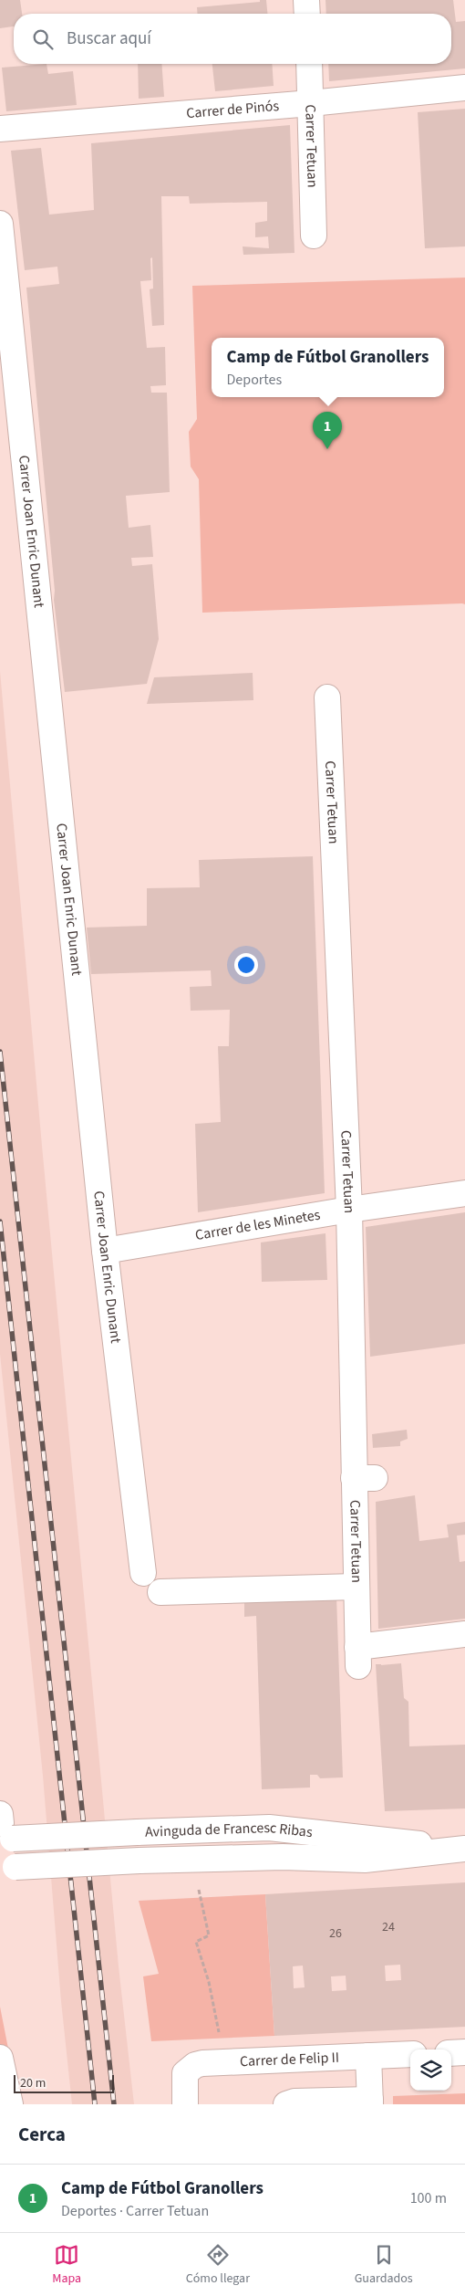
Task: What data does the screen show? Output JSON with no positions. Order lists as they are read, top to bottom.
{
  "streets": {
    "street": [
      "Carrer de Pinós",
      "Carrer Tetuan",
      "Carrer Joan Enric Dunant",
      "Carrer de les Minetes",
      "Avinguda de Francesc Ribas",
      "Carrer de Felip II"
    ]
  },
  "crossings": [
    ["Carrer de Pinós", "Carrer Tetuan"],
    ["Carrer Tetuan", "Carrer de les Minetes"],
    ["Carrer Joan Enric Dunant", "Carrer de les Minetes"]
  ],
  "house_numbers": ["24", "26"],
  "scale_bar": "20 m",
  "page": {
    "search": "Buscar aquí",
    "popup": ["Camp de Fútbol Granollers", "Deportes"],
    "pins": "1",
    "scale": "20 m",
    "heading": "Cerca",
    "list": [
      {
        "mark": "1",
        "name": "Camp de Fútbol Granollers",
        "note": "Deportes · Carrer Tetuan",
        "value": "100 m"
      }
    ],
    "nav": ["Mapa", "Cómo llegar", "Guardados"]
  }
}
